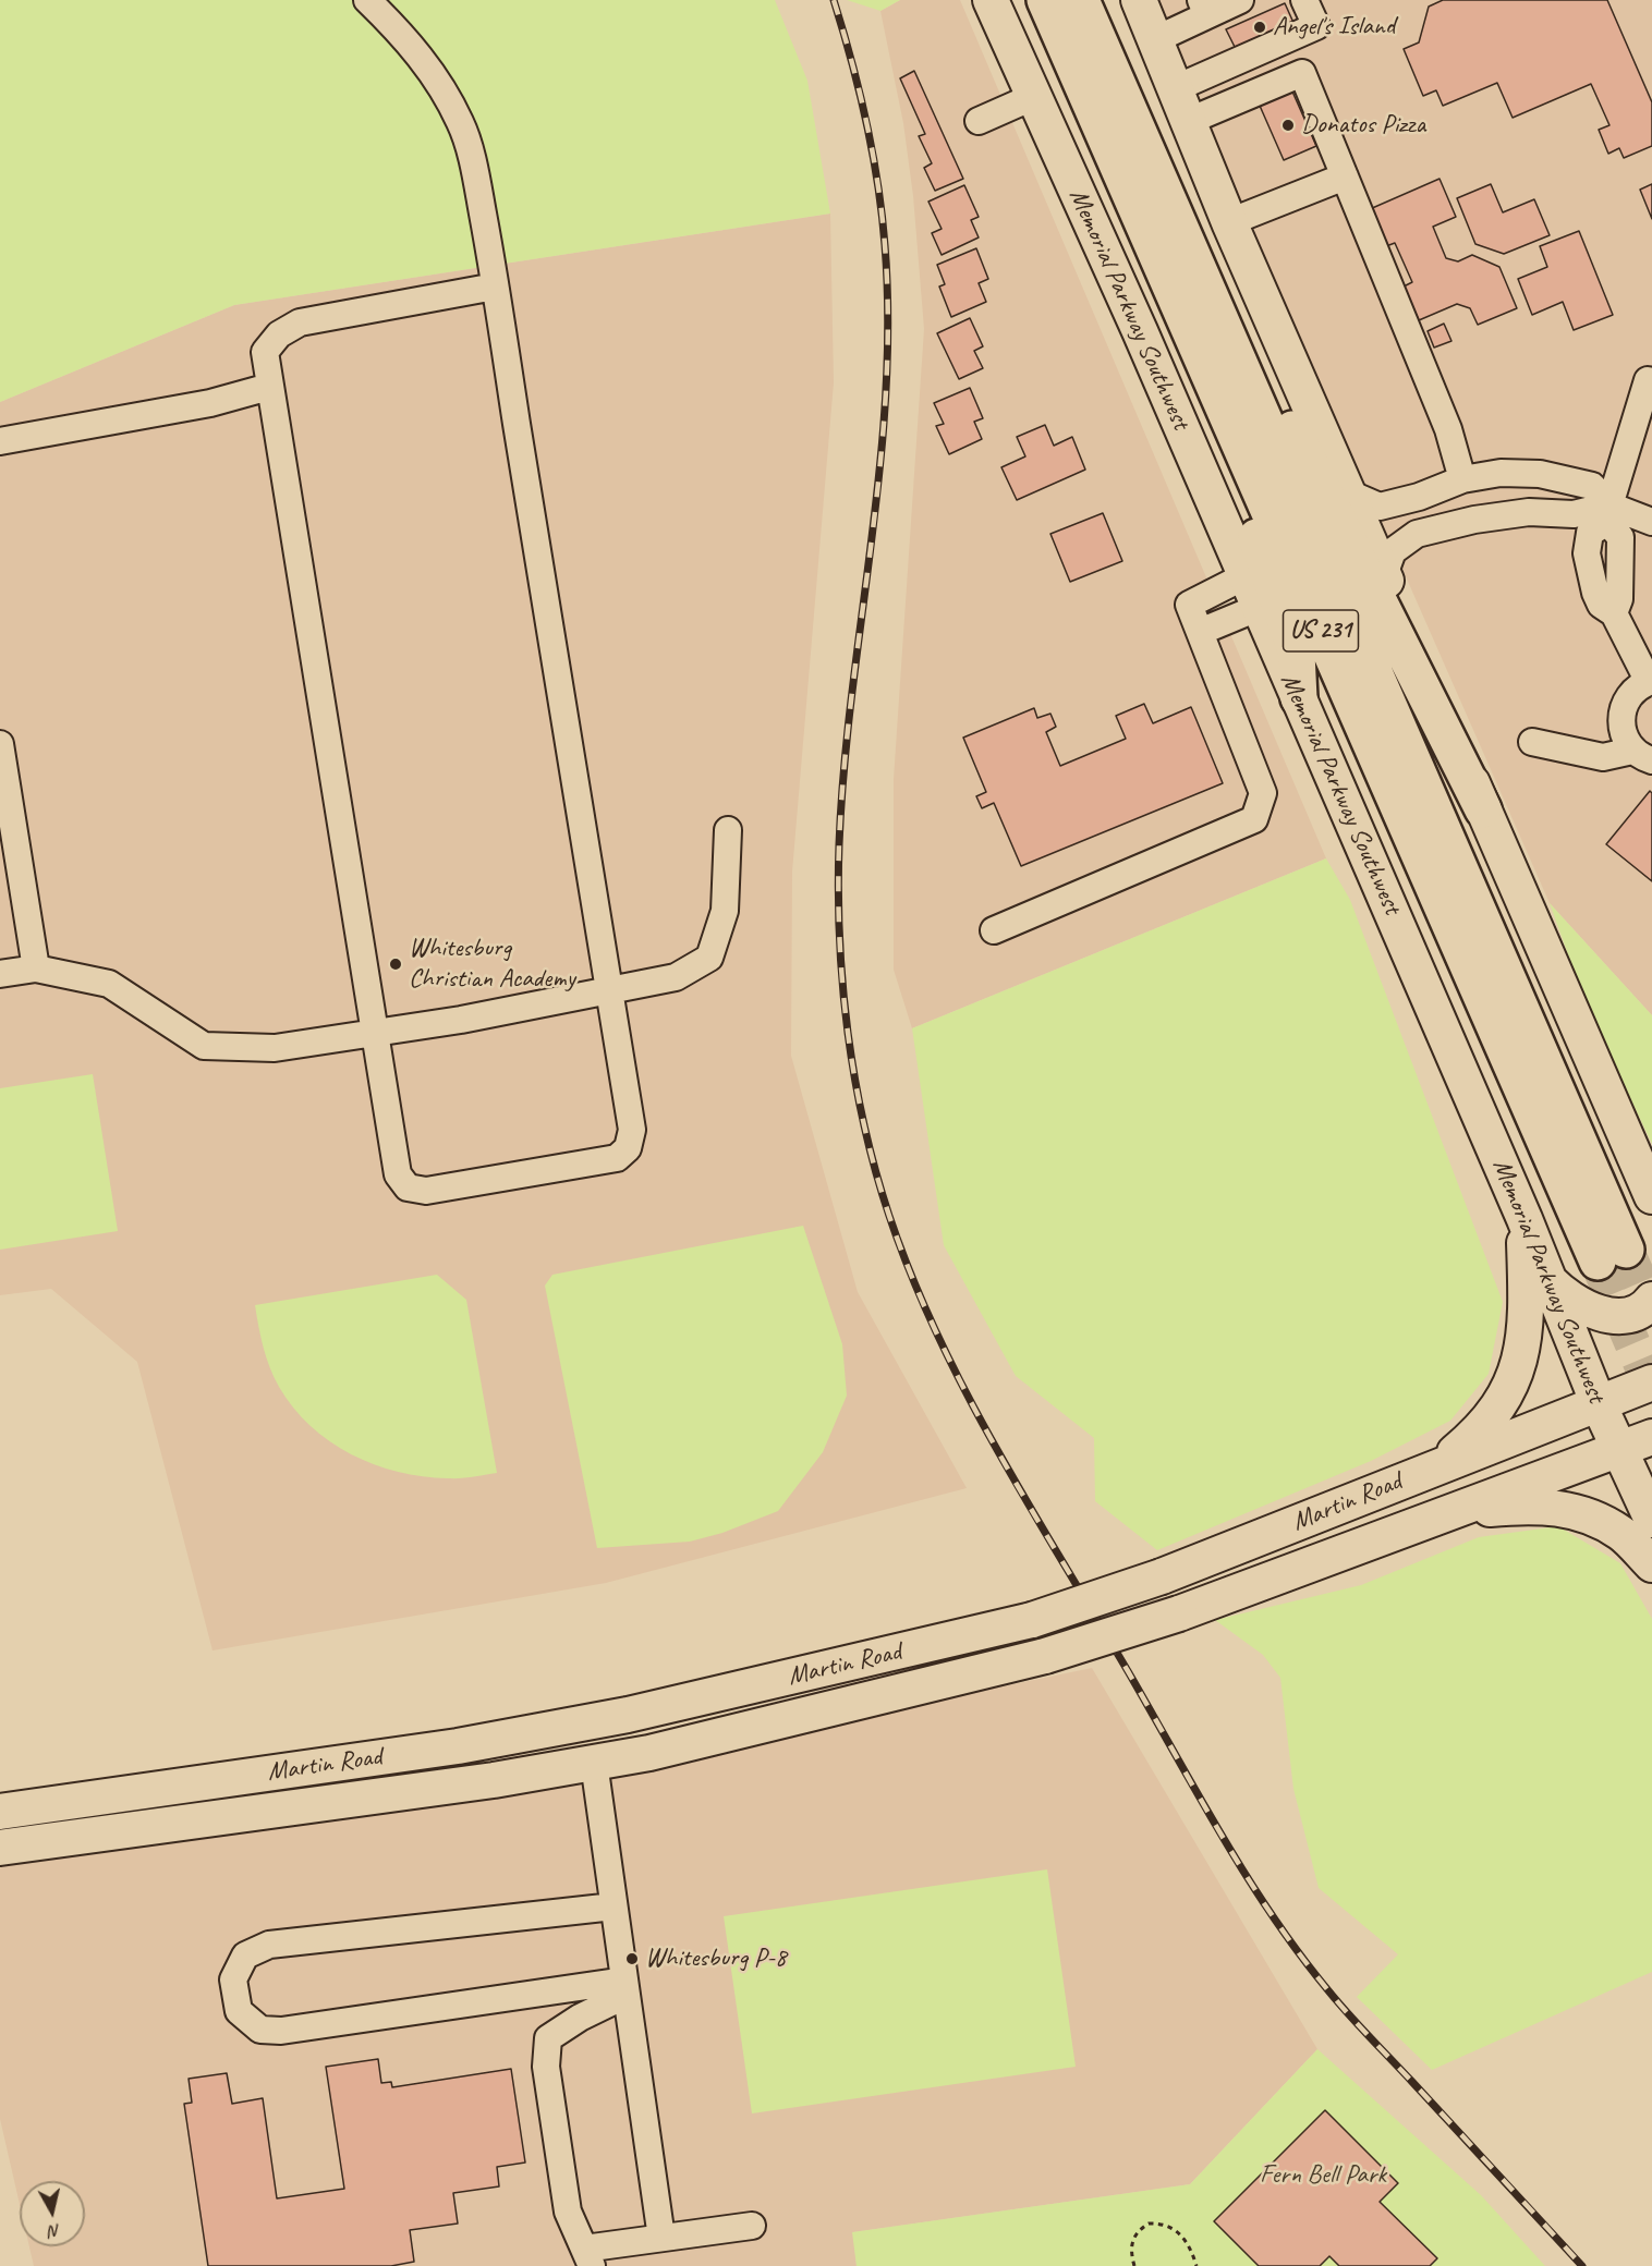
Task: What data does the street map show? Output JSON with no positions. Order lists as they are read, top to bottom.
{
  "streets": {
    "highway": ["Memorial Parkway Southwest", "US 231"],
    "main road": ["Martin Road"]
  },
  "crossings": [
    ["Memorial Parkway Southwest", "Martin Road"]
  ],
  "parks": ["Fern Bell Park"],
  "places": [
    "Angel's Island",
    "Donatos Pizza",
    "Whitesburg Christian Academy",
    "Whitesburg P-8"
  ],
  "north": "bottom"
}
